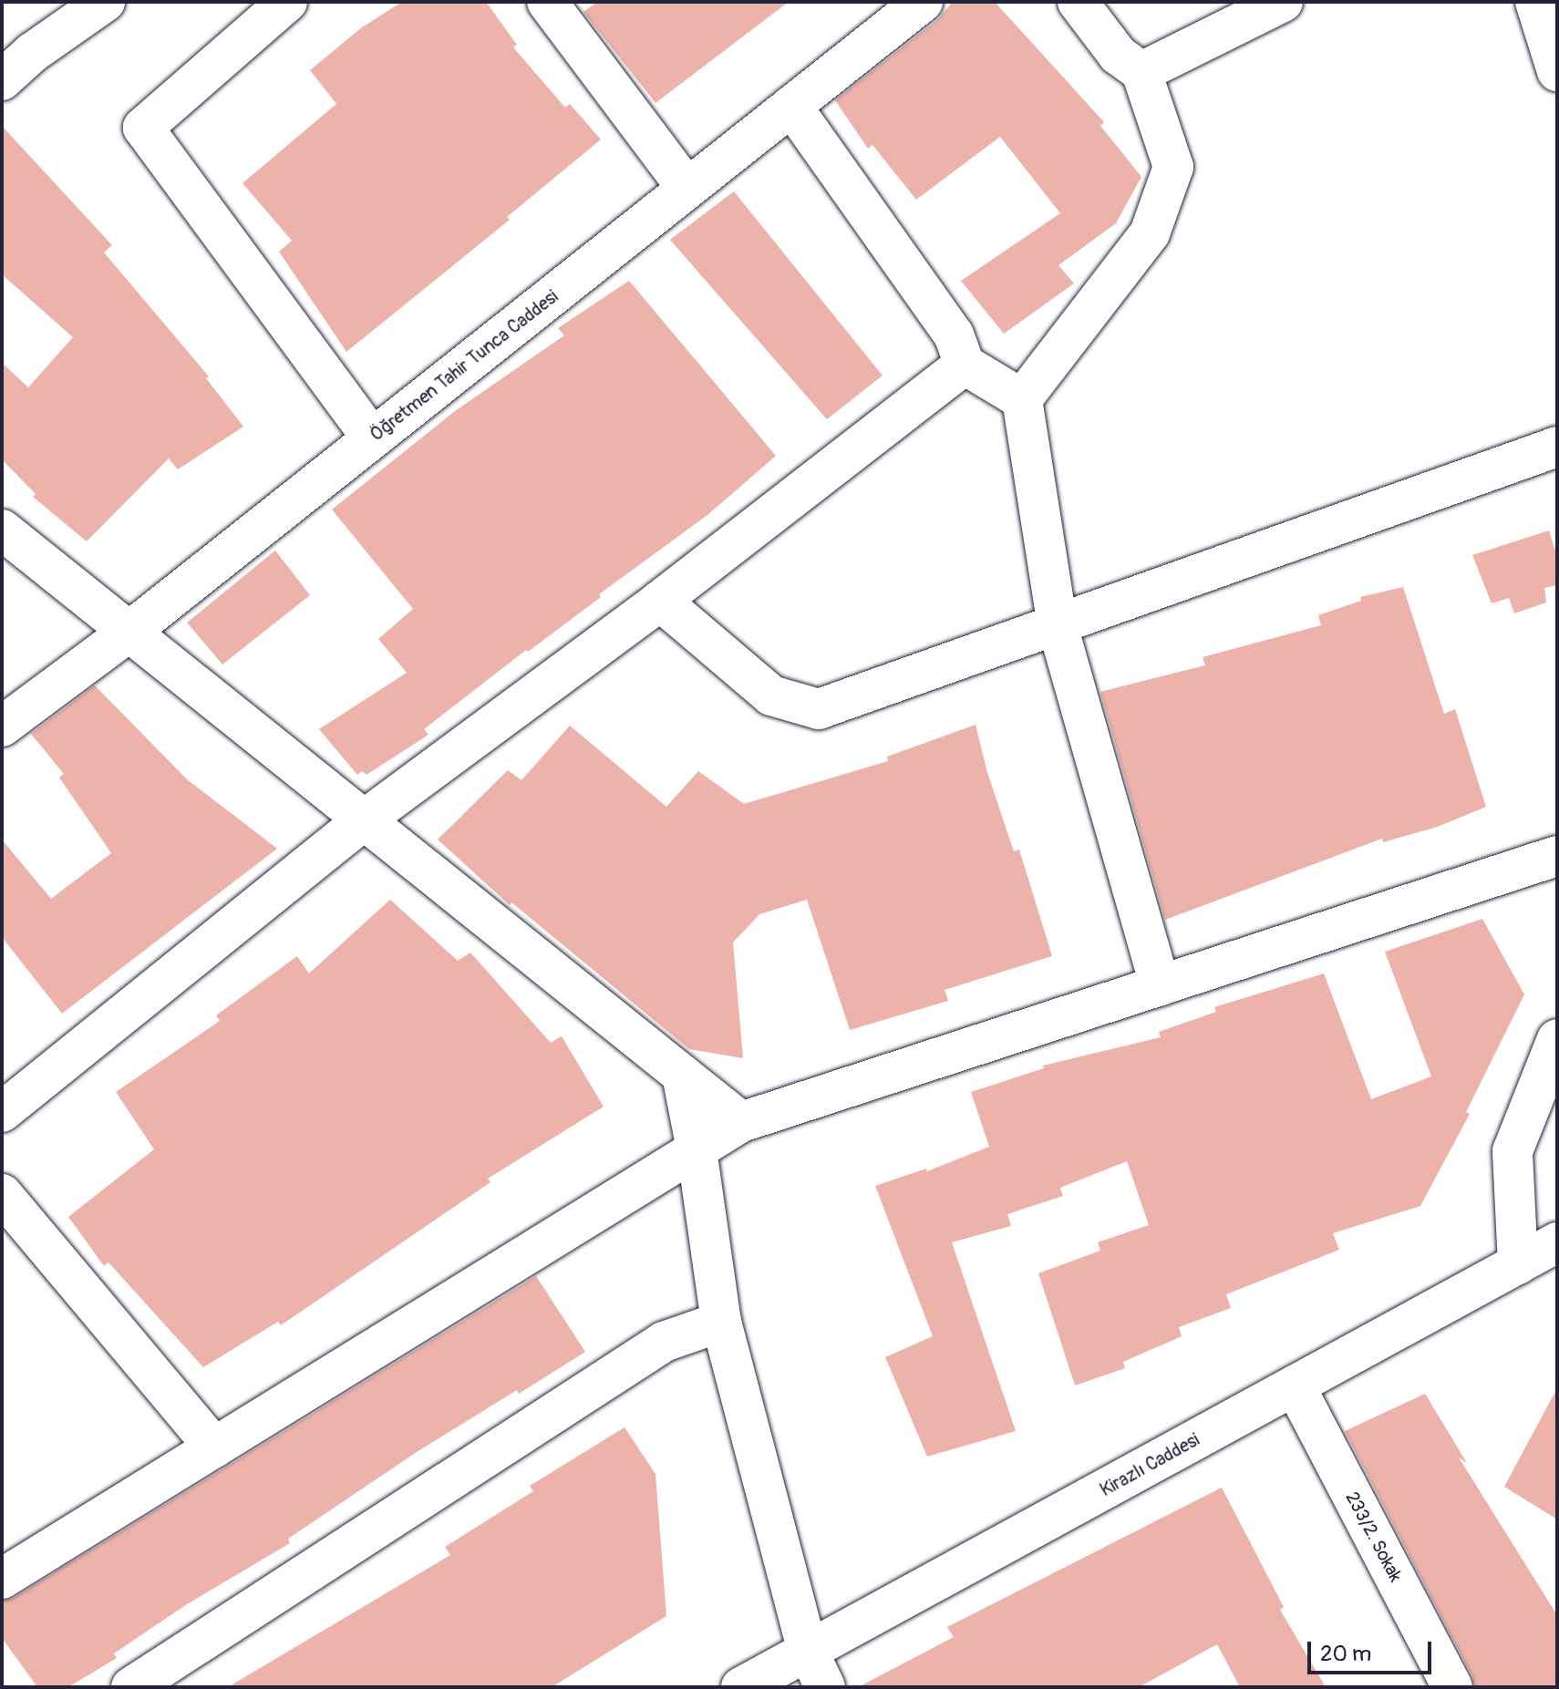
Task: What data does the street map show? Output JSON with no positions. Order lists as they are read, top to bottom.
{
  "streets": {
    "street": ["Öğretmen Tahir Tunca Caddesi", "Kirazlı Caddesi", "233/2. Sokak"]
  },
  "crossings": [
    ["Kirazlı Caddesi", "233/2. Sokak"]
  ],
  "scale_bar": "20 m"
}
